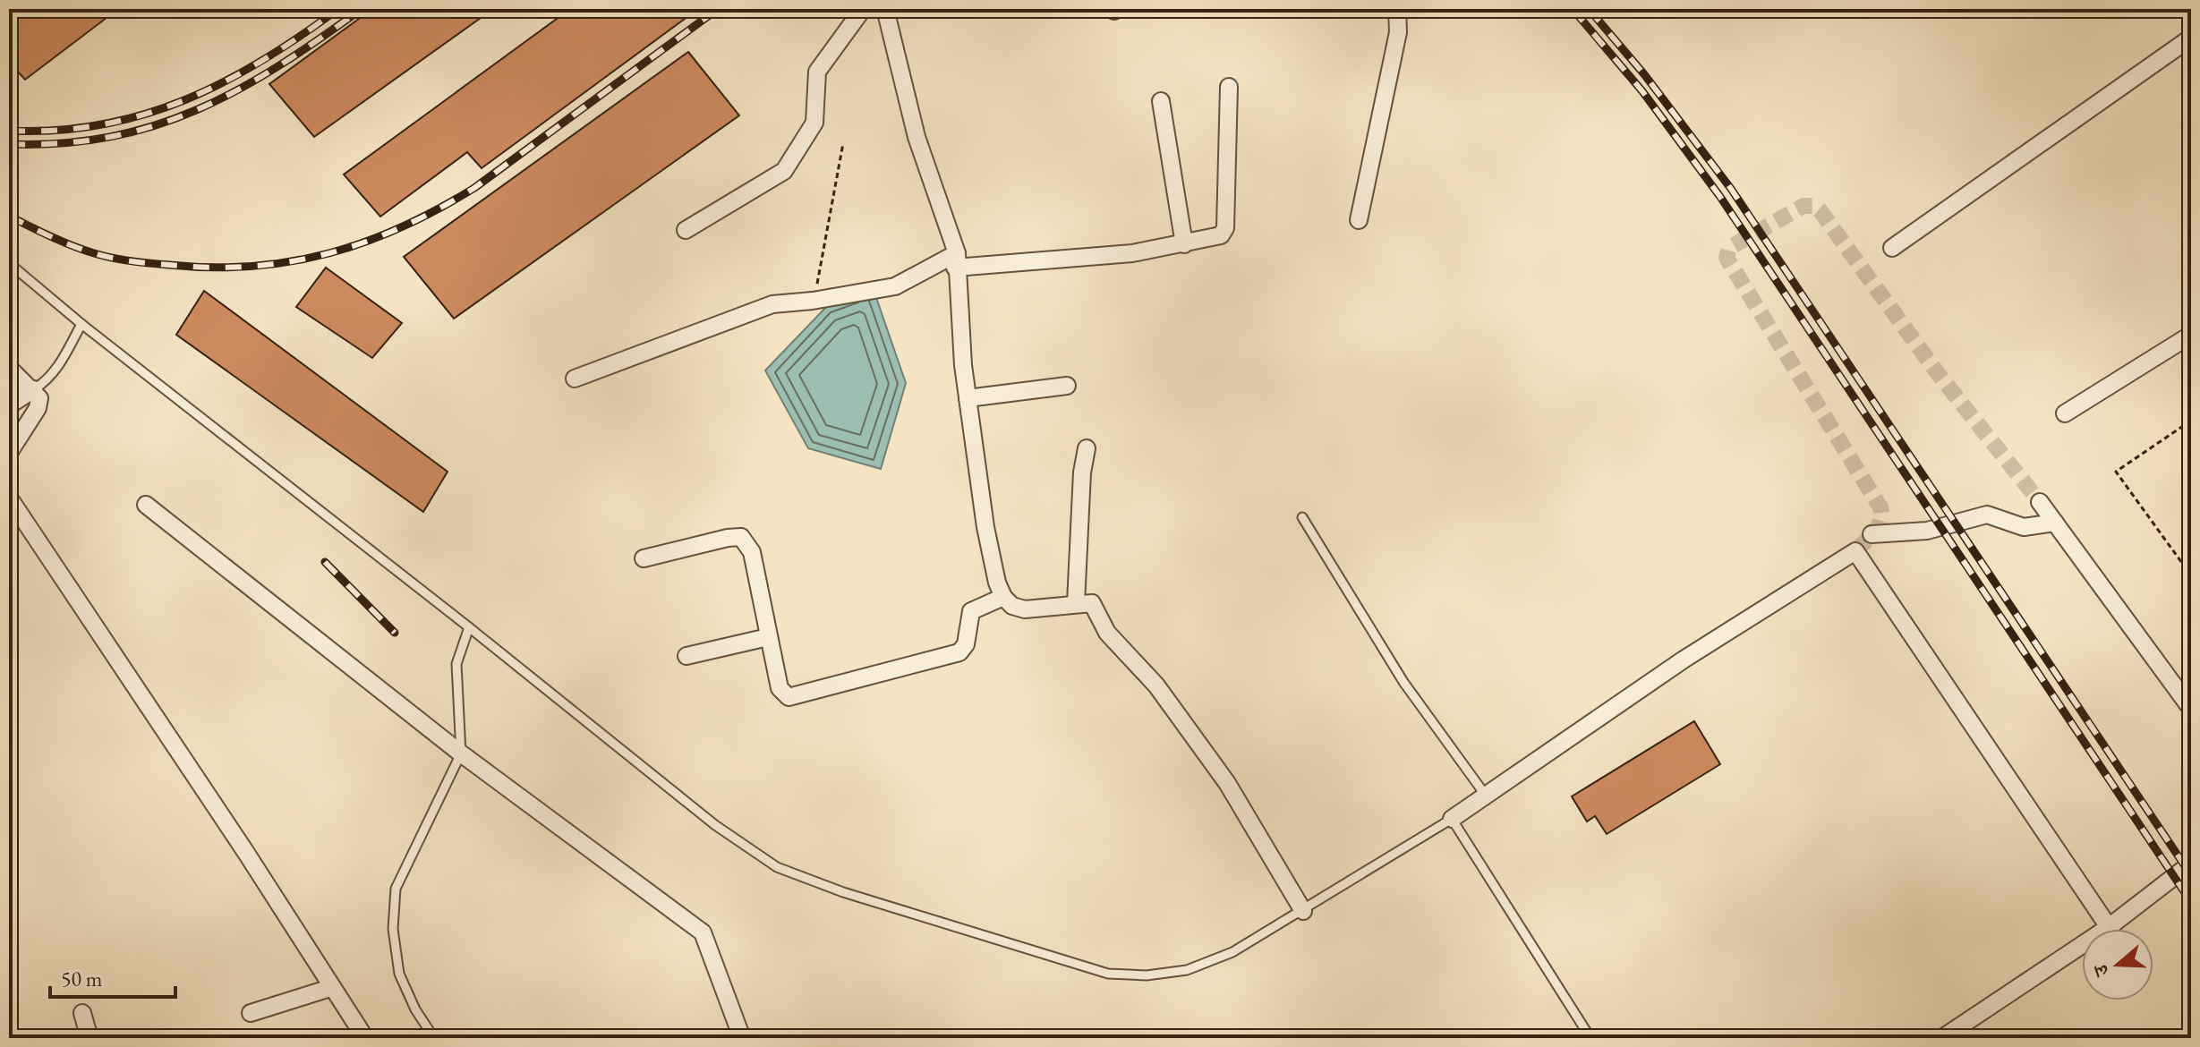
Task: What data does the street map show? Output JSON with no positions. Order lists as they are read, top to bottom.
{
  "scale_bar": "50 m",
  "north": "left"
}
